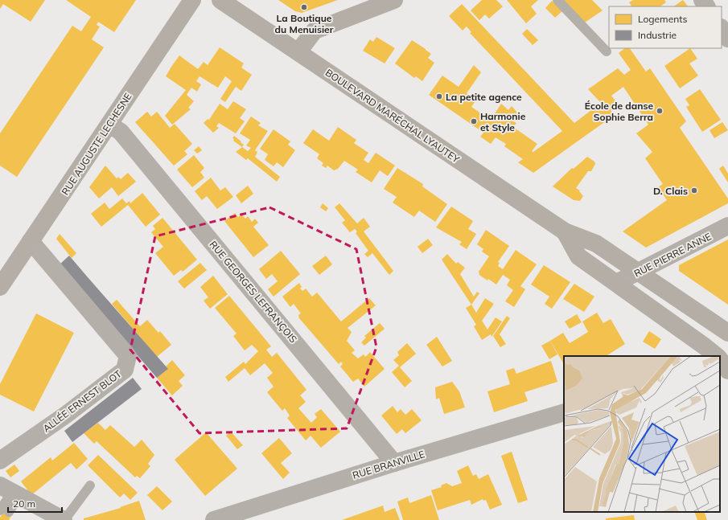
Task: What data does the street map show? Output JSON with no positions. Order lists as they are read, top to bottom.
{
  "streets": {
    "main road": ["BOULEVARD MARÉCHAL LYAUTEY", "RUE AUGUSTE LECHESNE"],
    "street": [
      "RUE PIERRE ANNE",
      "RUE GEORGES LEFRANÇOIS",
      "ALLÉE ERNEST BLOT",
      "RUE BRANVILLE"
    ]
  },
  "crossings": [
    ["BOULEVARD MARÉCHAL LYAUTEY", "RUE PIERRE ANNE"],
    ["RUE AUGUSTE LECHESNE", "RUE GEORGES LEFRANÇOIS"],
    ["RUE AUGUSTE LECHESNE", "ALLÉE ERNEST BLOT"],
    ["RUE GEORGES LEFRANÇOIS", "RUE BRANVILLE"]
  ],
  "places": [
    "La Boutique du Menuisier",
    "La petite agence",
    "École de danse Sophie Berra",
    "Harmonie et Style",
    "D. Clais"
  ],
  "legend": ["Logements", "Industrie"],
  "scale_bar": "20 m"
}
